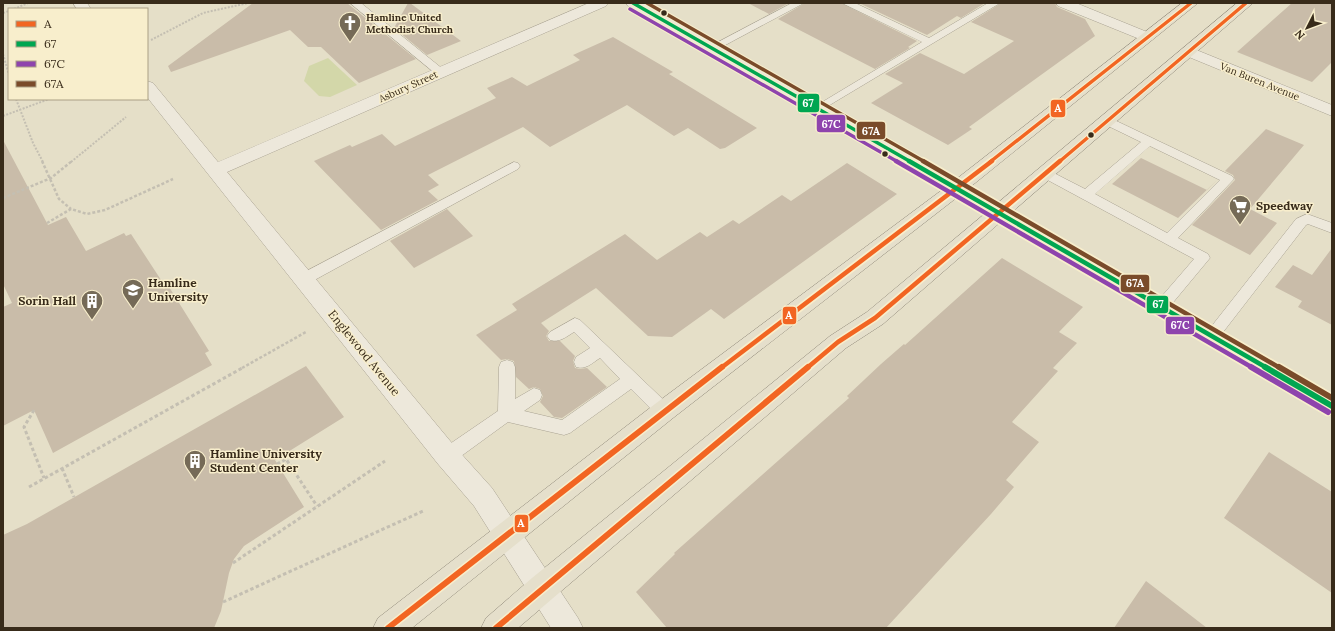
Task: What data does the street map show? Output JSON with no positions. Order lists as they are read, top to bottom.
{
  "streets": {
    "street": ["Van Buren Avenue", "Asbury Street", "Englewood Avenue"]
  },
  "crossings": [
    ["Asbury Street", "Englewood Avenue"]
  ],
  "places": {
    "church": ["Hamline United Methodist Church"],
    "supermarket": ["Speedway"],
    "school or university": ["Hamline University"],
    "building": ["Sorin Hall", "Hamline University Student Center"]
  },
  "lines": [
    "transit line A",
    "transit line 67",
    "transit line 67A",
    "transit line 67C"
  ],
  "legend": [
    "A",
    "67",
    "67C",
    "67A"
  ],
  "north": "bottom left"
}
